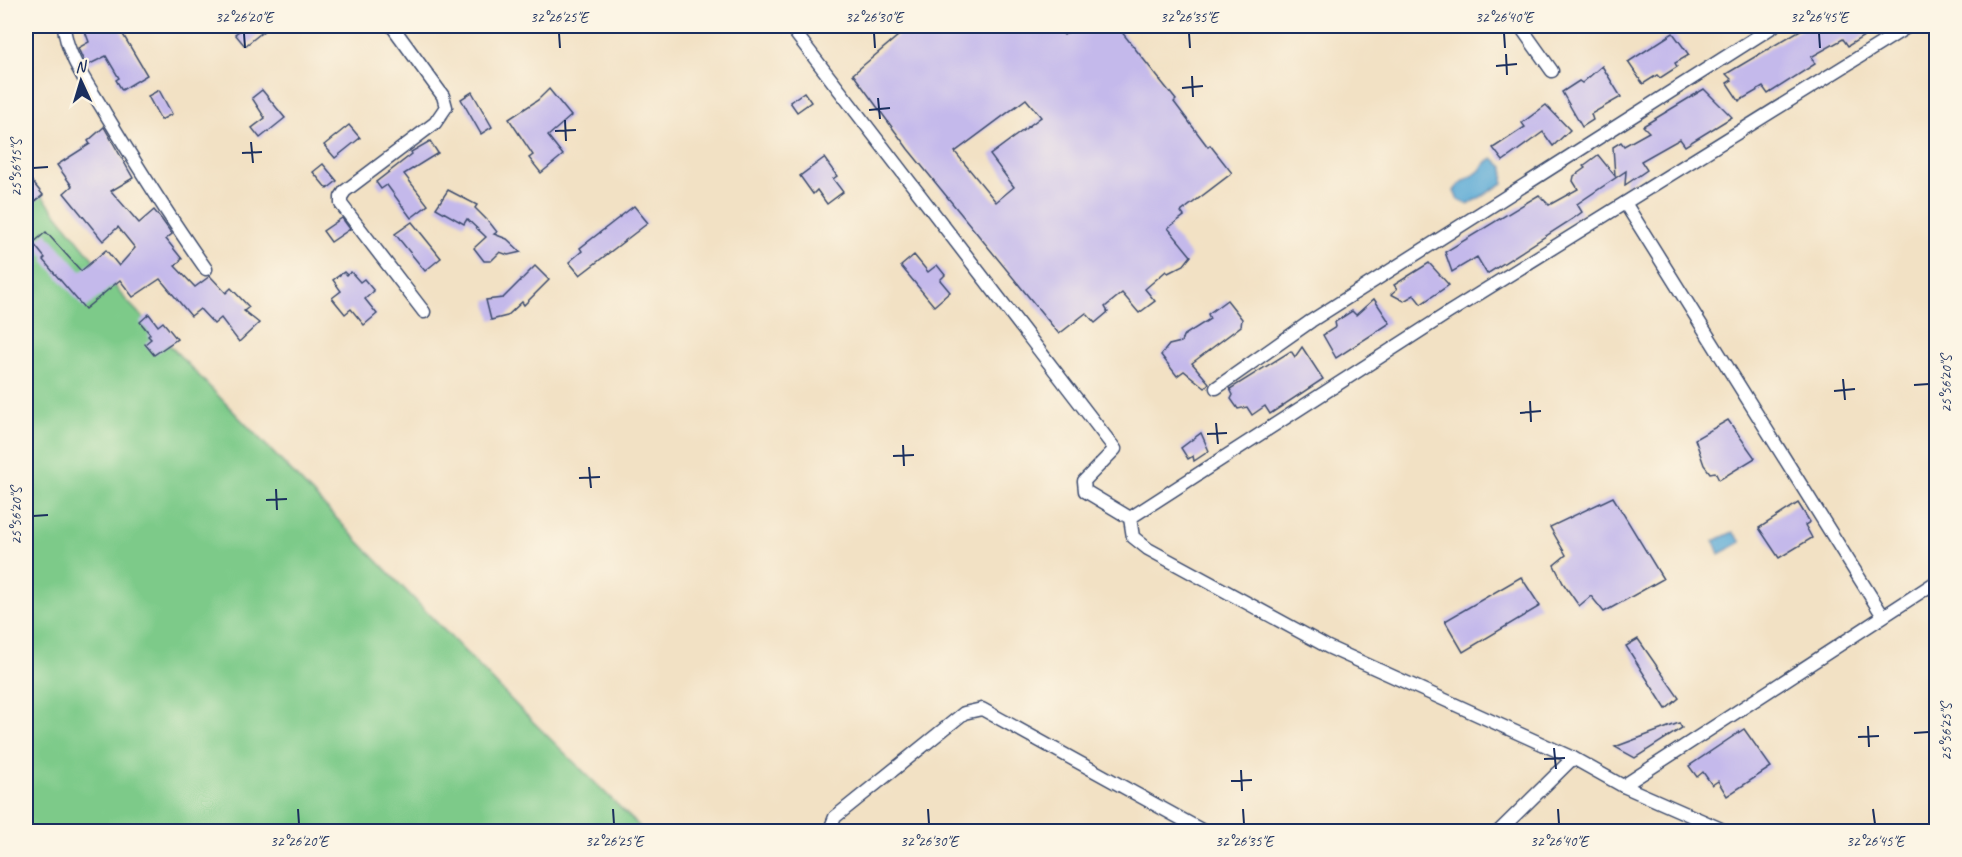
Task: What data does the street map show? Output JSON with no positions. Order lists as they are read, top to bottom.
{
  "north": "top",
  "coordinates": [
    "32°26'20\"E",
    "32°26'25\"E",
    "32°26'30\"E",
    "32°26'35\"E",
    "32°26'40\"E",
    "32°26'45\"E",
    "25°56'15\"S",
    "25°56'20\"S",
    "25°56'25\"S"
  ]
}
